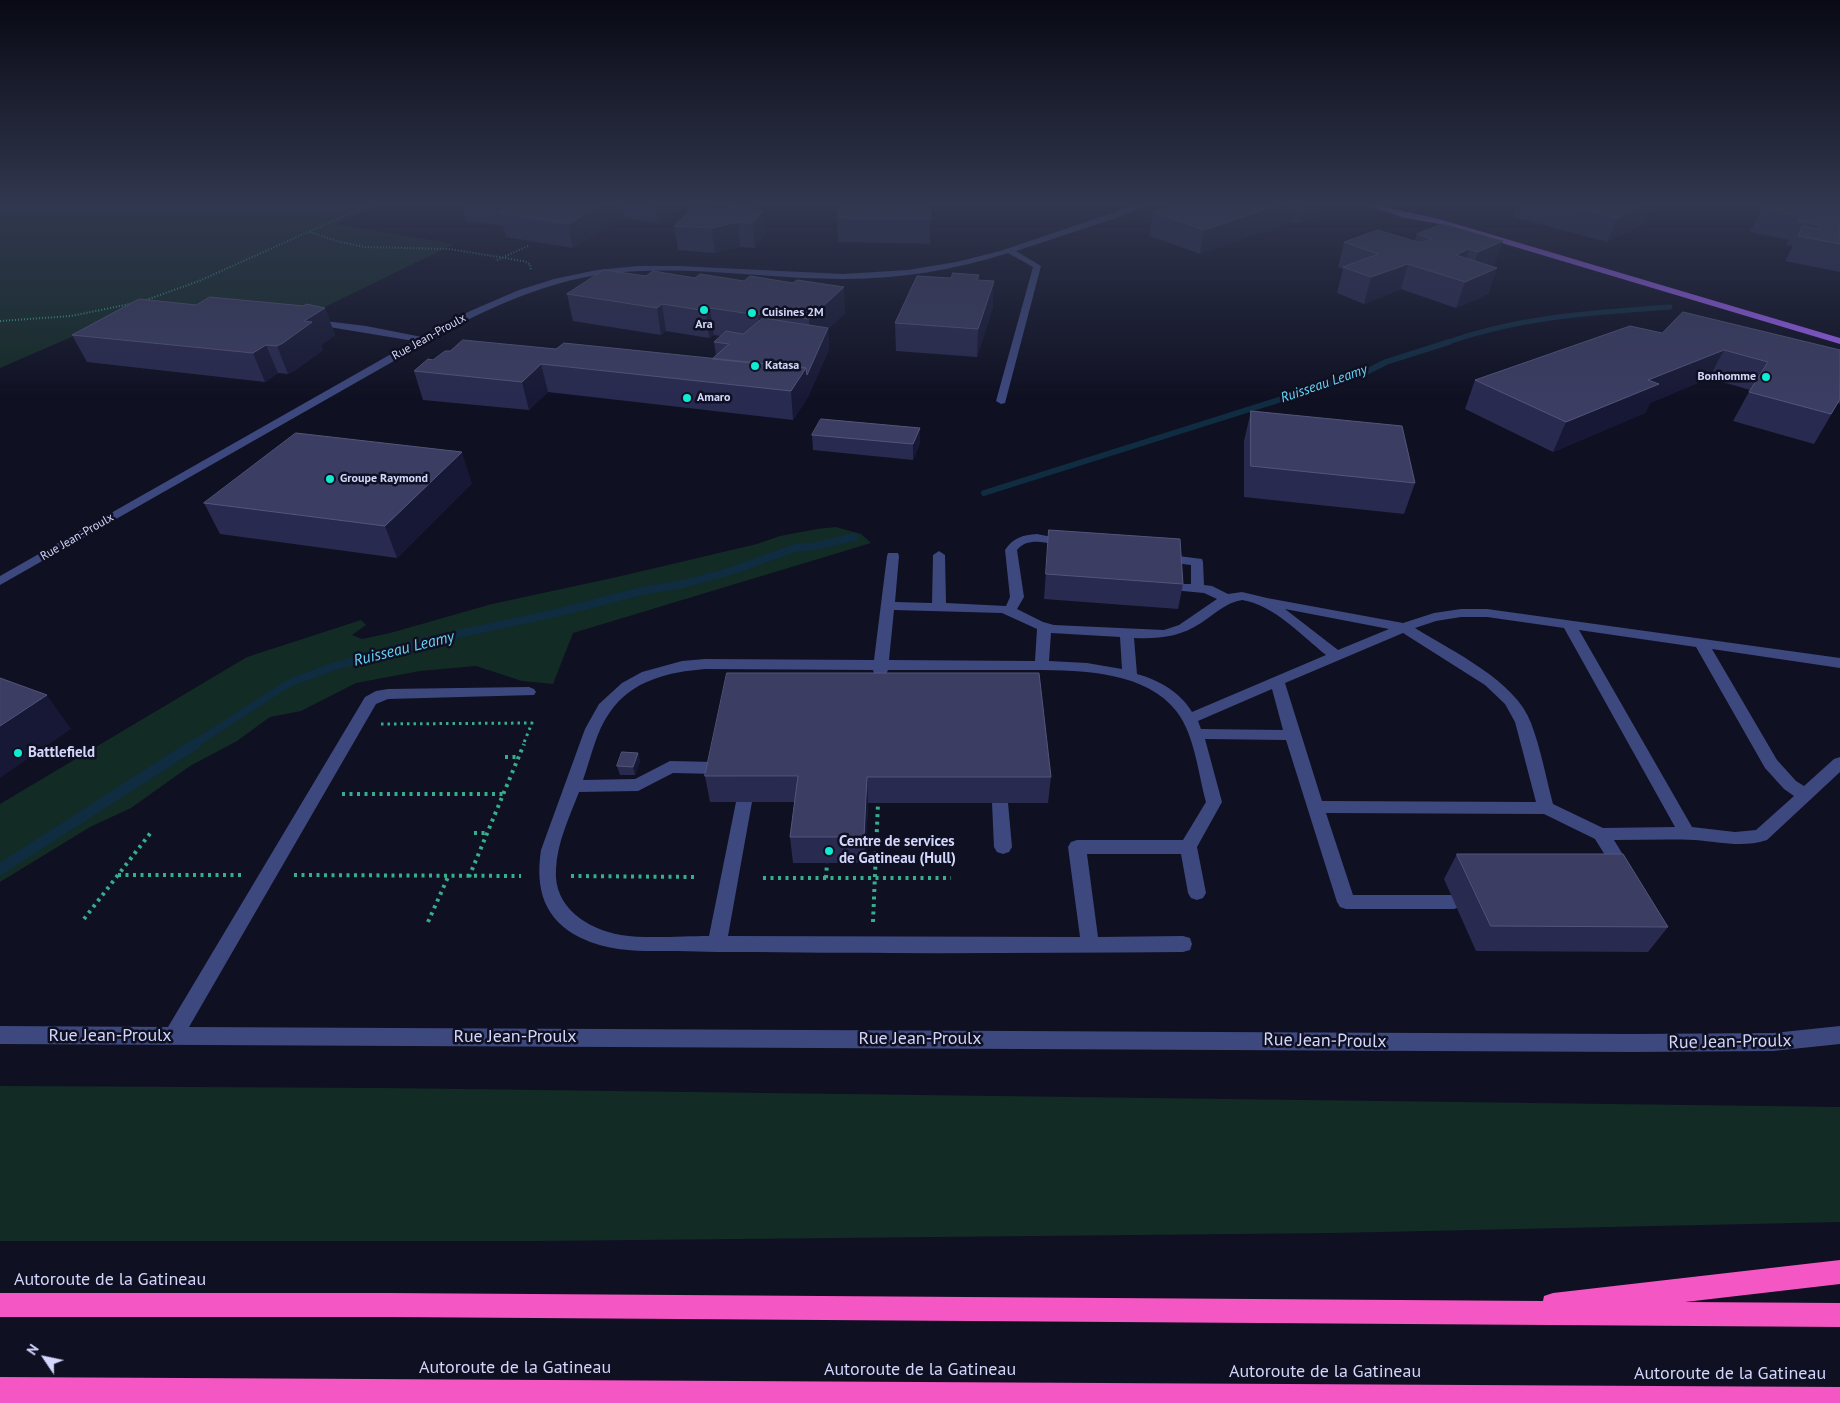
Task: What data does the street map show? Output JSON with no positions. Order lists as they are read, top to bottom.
{
  "streets": {
    "highway": ["Autoroute de la Gatineau"],
    "street": ["Rue Jean-Proulx"]
  },
  "water": ["Ruisseau Leamy"],
  "places": [
    "Ara",
    "Cuisines 2M",
    "Katasa",
    "Bonhomme",
    "Amaro",
    "Groupe Raymond",
    "Battlefield",
    "Centre de services de Gatineau (Hull)"
  ],
  "north": "top left"
}
